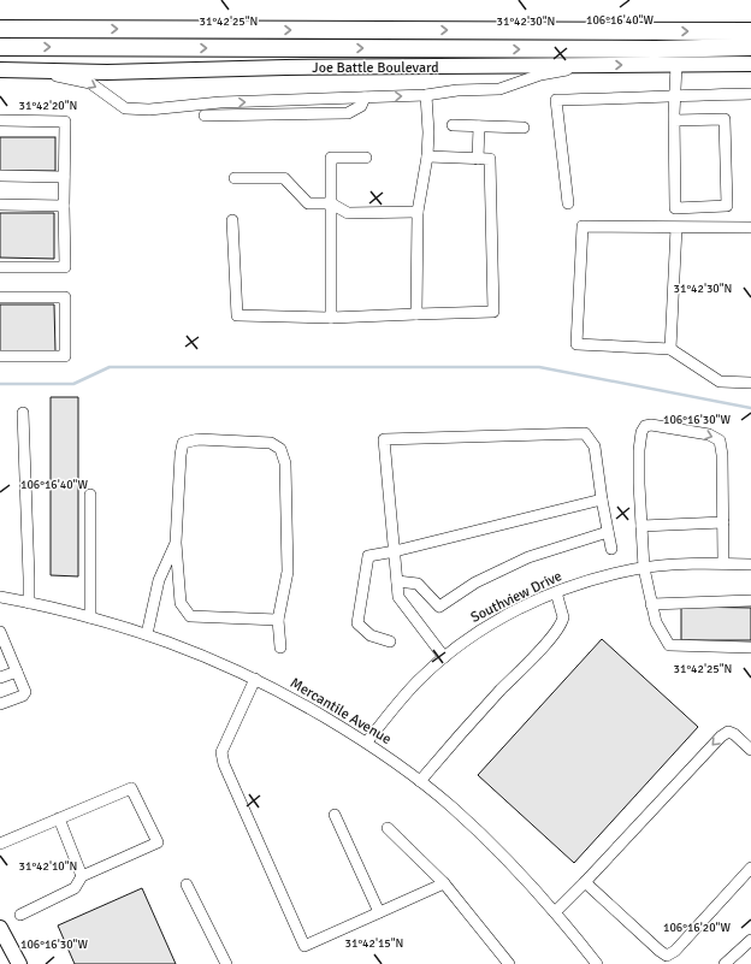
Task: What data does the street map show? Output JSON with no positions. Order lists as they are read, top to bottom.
{
  "streets": {
    "main road": ["Joe Battle Boulevard"],
    "street": ["Southview Drive", "Mercantile Avenue"]
  },
  "crossings": [
    ["Southview Drive", "Mercantile Avenue"]
  ],
  "coordinates": [
    "106°16'40\"W",
    "31°42'25\"N",
    "31°42'30\"N",
    "31°42'20\"N",
    "106°16'30\"W",
    "31°42'10\"N",
    "106°16'20\"W",
    "31°42'15\"N"
  ]
}
